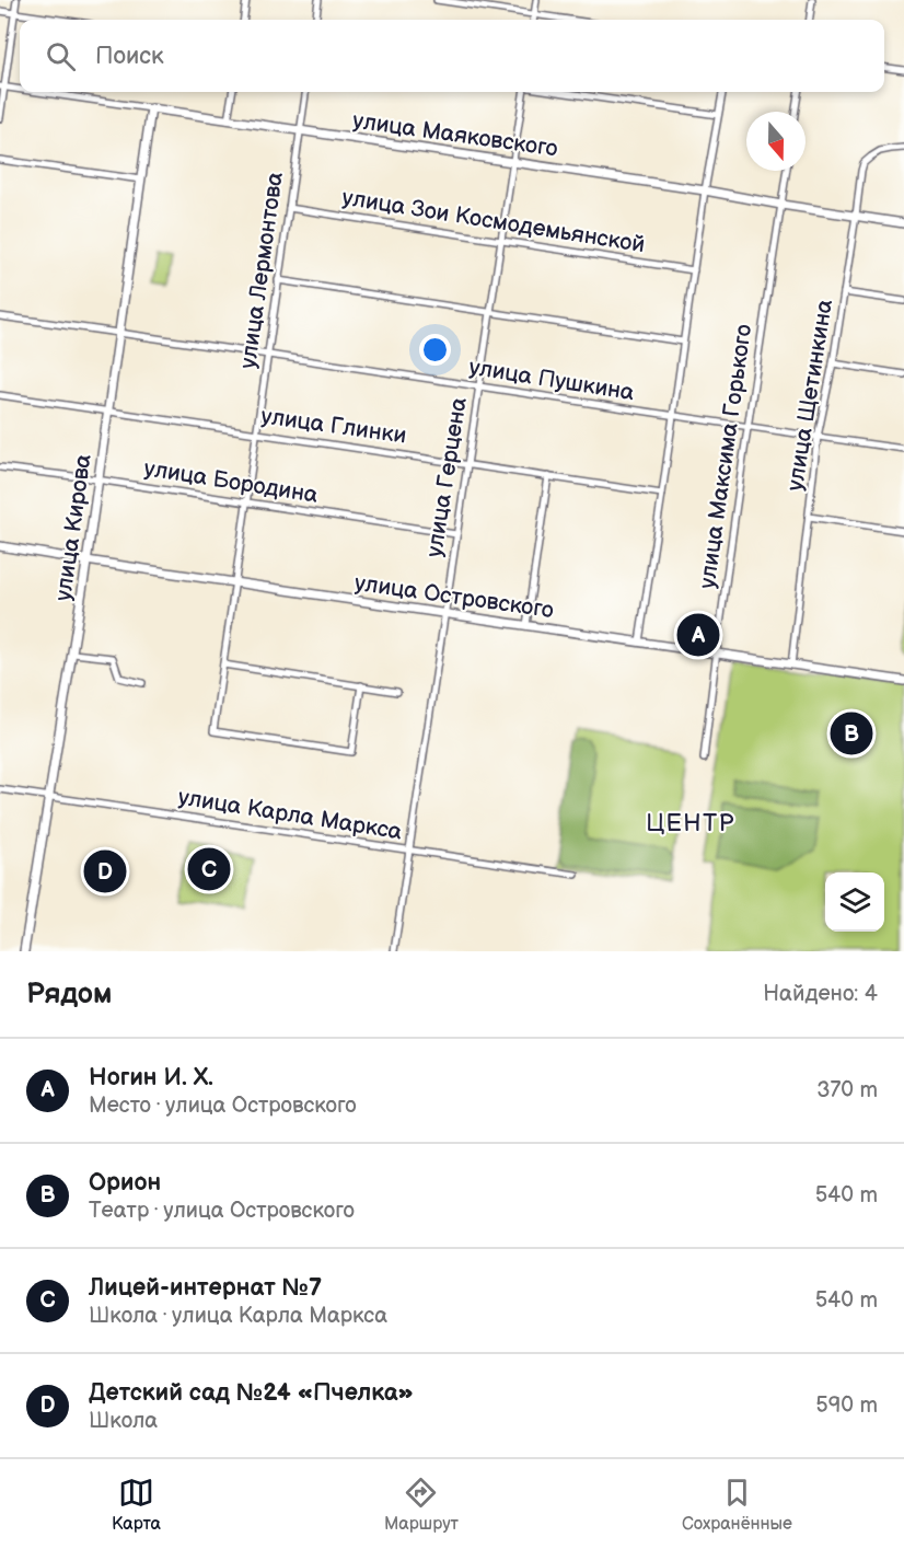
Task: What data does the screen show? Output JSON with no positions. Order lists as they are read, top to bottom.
{
  "streets": {
    "street": [
      "улица Маяковского",
      "улица Зои Космодемьянской",
      "улица Лермонтова",
      "улица Пушкина",
      "улица Щетинкина",
      "улица Глинки",
      "улица Максима Горького",
      "улица Герцена",
      "улица Бородина",
      "улица Кирова",
      "улица Островского",
      "улица Карла Маркса"
    ]
  },
  "crossings": [
    ["улица Маяковского", "улица Лермонтова"],
    ["улица Маяковского", "улица Щетинкина"],
    ["улица Маяковского", "улица Максима Горького"],
    ["улица Маяковского", "улица Герцена"],
    ["улица Маяковского", "улица Кирова"],
    ["улица Зои Космодемьянской", "улица Лермонтова"],
    ["улица Зои Космодемьянской", "улица Герцена"],
    ["улица Лермонтова", "улица Пушкина"],
    ["улица Лермонтова", "улица Глинки"],
    ["улица Лермонтова", "улица Бородина"],
    ["улица Лермонтова", "улица Островского"],
    ["улица Пушкина", "улица Щетинкина"],
    ["улица Пушкина", "улица Максима Горького"],
    ["улица Пушкина", "улица Герцена"],
    ["улица Пушкина", "улица Кирова"],
    ["улица Щетинкина", "улица Островского"],
    ["улица Глинки", "улица Герцена"],
    ["улица Глинки", "улица Кирова"],
    ["улица Максима Горького", "улица Островского"],
    ["улица Герцена", "улица Бородина"],
    ["улица Герцена", "улица Островского"],
    ["улица Герцена", "улица Карла Маркса"],
    ["улица Бородина", "улица Кирова"],
    ["улица Кирова", "улица Островского"],
    ["улица Кирова", "улица Карла Маркса"]
  ],
  "districts": ["ЦЕНТР"],
  "north": "bottom",
  "page": {
    "search": "Поиск",
    "pins": [
      "A",
      "B",
      "C",
      "D"
    ],
    "heading": ["Рядом", "Найдено: 4"],
    "list": [
      {
        "mark": "A",
        "name": "Ногин И. Х.",
        "note": "Место · улица Островского",
        "value": "370 m"
      },
      {
        "mark": "B",
        "name": "Орион",
        "note": "Театр · улица Островского",
        "value": "540 m"
      },
      {
        "mark": "C",
        "name": "Лицей-интернат №7",
        "note": "Школа · улица Карла Маркса",
        "value": "540 m"
      },
      {
        "mark": "D",
        "name": "Детский сад №24 «Пчелка»",
        "note": "Школа",
        "value": "590 m"
      }
    ],
    "nav": ["Карта", "Маршрут", "Сохранённые"]
  }
}
